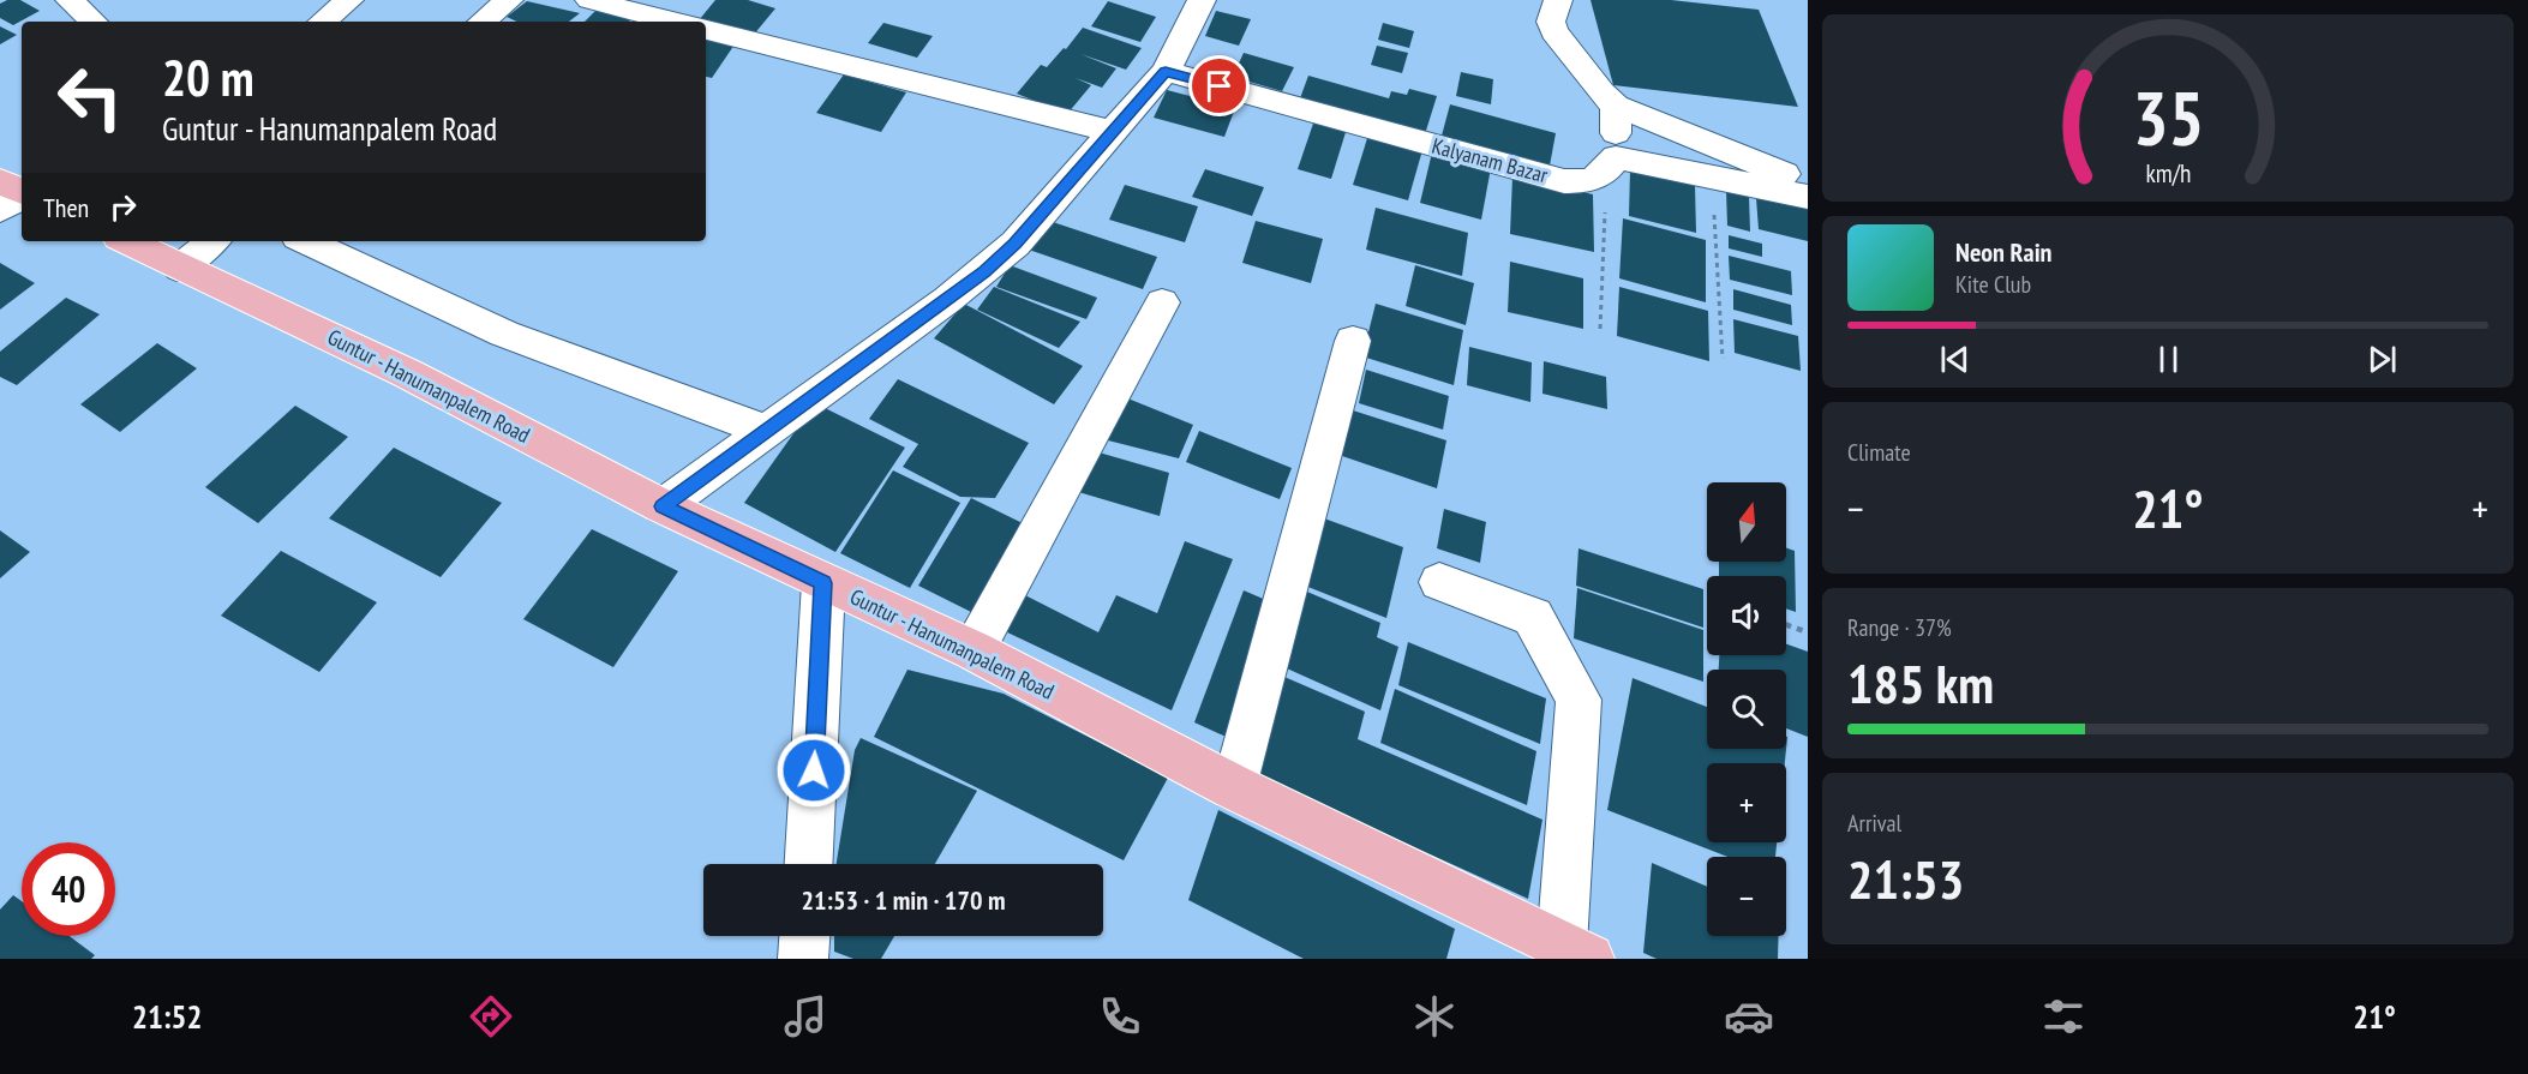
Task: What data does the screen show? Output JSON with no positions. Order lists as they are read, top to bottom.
{
  "streets": {
    "main road": ["Guntur - Hanumanpalem Road"],
    "street": ["Kalyanam Bazar"]
  },
  "north": "top",
  "page": {
    "turn": ["20 m", "Guntur - Hanumanpalem Road"],
    "then": "Then",
    "song": ["Neon Rain", "Kite Club"],
    "tile": [
      "Climate",
      ["Range · 37%", "185 km"],
      ["Arrival", "21:53"]
    ],
    "heat": ["−", "21°", "+"],
    "map_buttons": ["+", "−"],
    "limit": "40",
    "trip": "21:53 · 1 min · 170 m",
    "tabs": ["21:52", "21°"],
    "gauge": ["35", "km/h"]
  }
}
